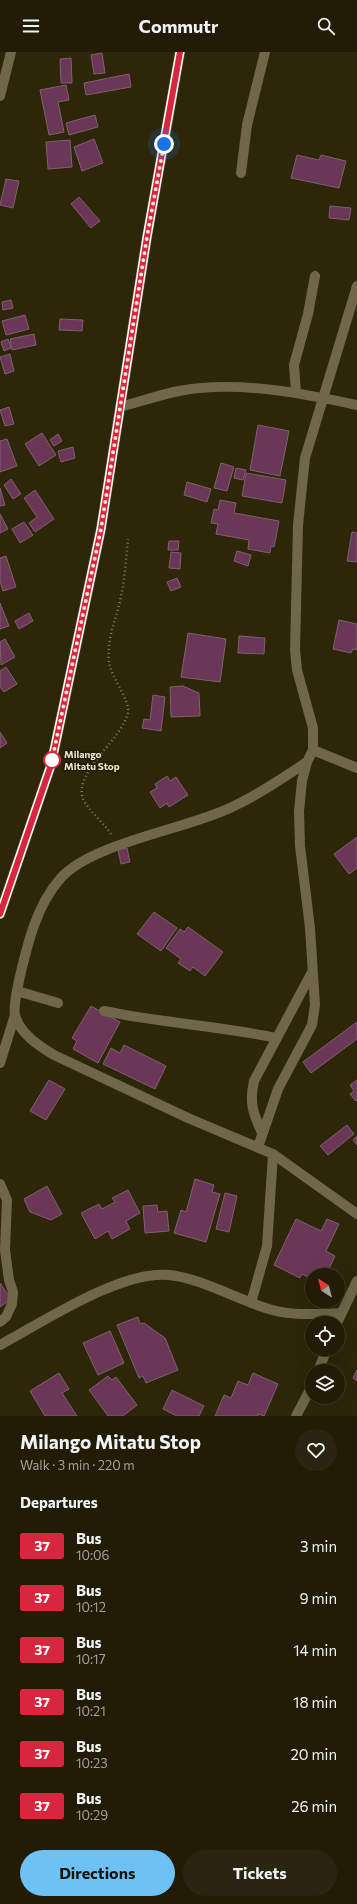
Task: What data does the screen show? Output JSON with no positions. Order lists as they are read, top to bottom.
{
  "places": ["Milango Mitatu Stop"],
  "lines": ["bus line 37"],
  "north": "top left",
  "page": {
    "header": "Commutr",
    "heading": [
      ["Milango Mitatu Stop", "Walk · 3 min · 220 m"],
      "Departures"
    ],
    "list": [
      {
        "mark": "37",
        "name": "Bus",
        "note": "10:06",
        "value": "3 min"
      },
      {
        "mark": "37",
        "name": "Bus",
        "note": "10:12",
        "value": "9 min"
      },
      {
        "mark": "37",
        "name": "Bus",
        "note": "10:17",
        "value": "14 min"
      },
      {
        "mark": "37",
        "name": "Bus",
        "note": "10:21",
        "value": "18 min"
      },
      {
        "mark": "37",
        "name": "Bus",
        "note": "10:23",
        "value": "20 min"
      },
      {
        "mark": "37",
        "name": "Bus",
        "note": "10:29",
        "value": "26 min"
      }
    ],
    "buttons": ["Directions", "Tickets"]
  }
}
